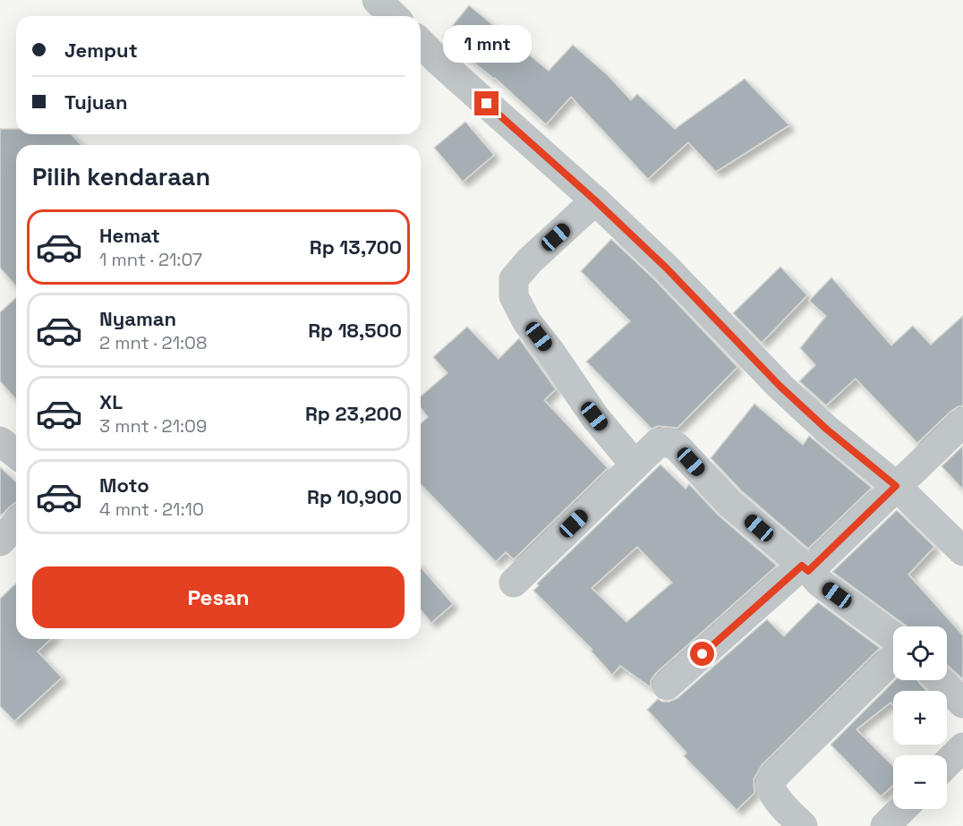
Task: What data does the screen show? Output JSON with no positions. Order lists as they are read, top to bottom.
{
  "page": {
    "banner": ["Jemput", "Tujuan"],
    "bubble": "1 mnt",
    "heading": "Pilih kendaraan",
    "list": [
      {
        "name": "Hemat",
        "note": "1 mnt · 21:07",
        "value": "Rp 13,700"
      },
      {
        "name": "Nyaman",
        "note": "2 mnt · 21:08",
        "value": "Rp 18,500"
      },
      {
        "name": "XL",
        "note": "3 mnt · 21:09",
        "value": "Rp 23,200"
      },
      {
        "name": "Moto",
        "note": "4 mnt · 21:10",
        "value": "Rp 10,900"
      }
    ],
    "buttons": "Pesan",
    "map_buttons": ["+", "−"]
  }
}
